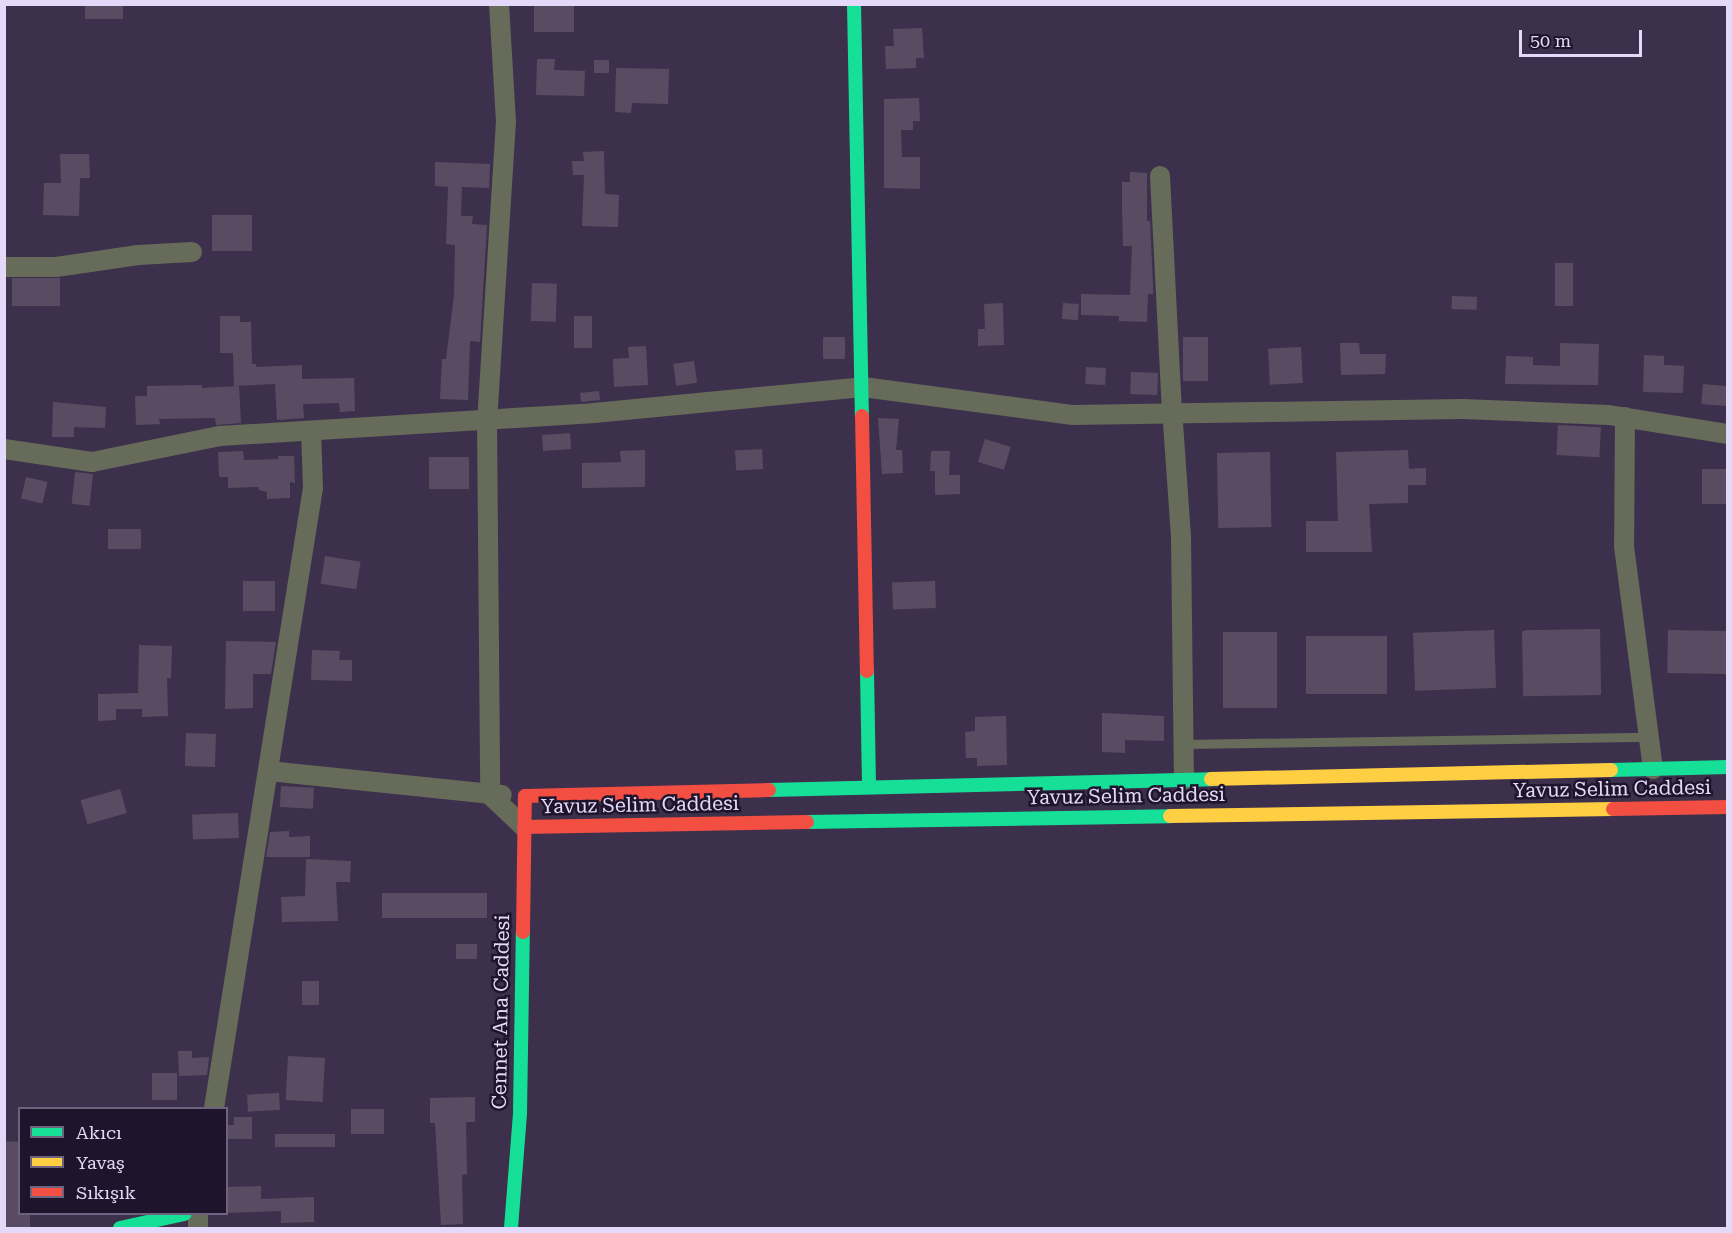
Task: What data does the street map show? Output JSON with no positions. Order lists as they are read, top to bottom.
{
  "streets": {
    "street": ["Yavuz Selim Caddesi", "Cennet Ana Caddesi"]
  },
  "crossings": [
    ["Yavuz Selim Caddesi", "Cennet Ana Caddesi"]
  ],
  "legend": ["Akıcı", "Yavaş", "Sıkışık"],
  "scale_bar": "50 m"
}
